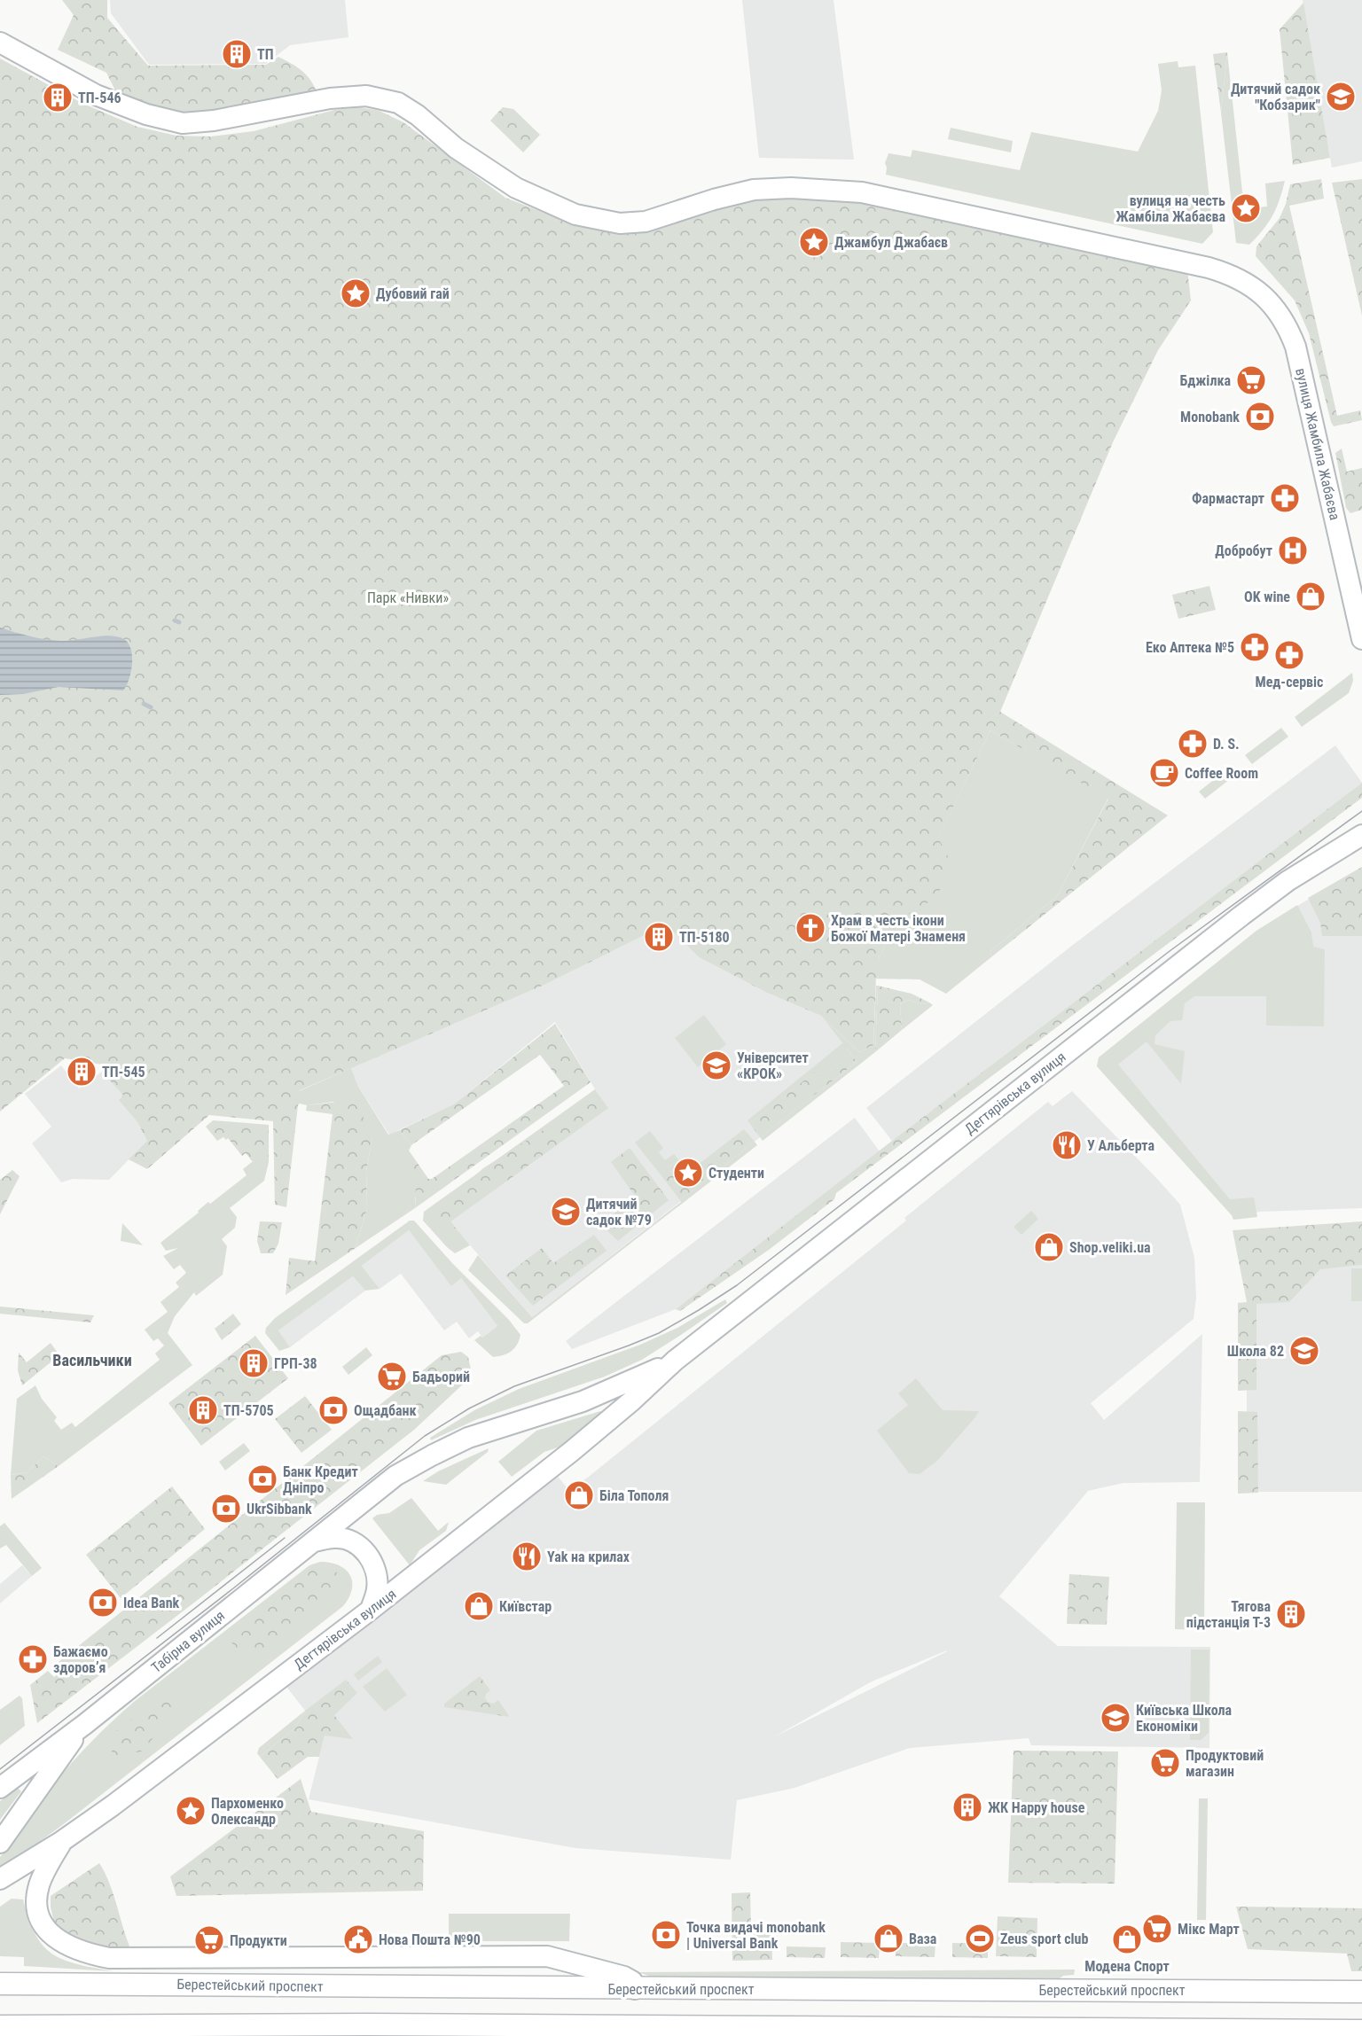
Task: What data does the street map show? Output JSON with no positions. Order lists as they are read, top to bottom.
{
  "streets": {
    "main road": [
      "вулиця Жамбила Жабаєва",
      "Дегтярівська вулиця",
      "Табірна вулиця",
      "Берестейський проспект"
    ]
  },
  "crossings": [
    ["Дегтярівська вулиця", "Табірна вулиця"]
  ],
  "districts": ["Васильчики"],
  "parks": ["Парк «Нивки»"],
  "places": {
    "building": [
      "ТП",
      "ТП-546",
      "ТП-5180",
      "ТП-545",
      "ГРП-38",
      "ТП-5705",
      "Тягова підстанція Т-3",
      "ЖК Happy house"
    ],
    "school or university": [
      "Дитячий садок \"Кобзарик\"",
      "Університет «КРОК»",
      "Дитячий садок №79",
      "Школа 82",
      "Київська Школа Економіки"
    ],
    "place": [
      "вулиця на честь Жамбіла Жабаєва",
      "Джамбул Джабаєв",
      "Дубовий гай",
      "Студенти",
      "Пархоменко Олександр"
    ],
    "supermarket": [
      "Бджілка",
      "Бадьорий",
      "Продуктовий магазин",
      "Мікс Март",
      "Продукти"
    ],
    "bank": [
      "Monobank",
      "Ощадбанк",
      "Банк Кредит Дніпро",
      "UkrSibbank",
      "Idea Bank",
      "Точка видачі monobank | Universal Bank"
    ],
    "pharmacy": [
      "Фармастарт",
      "Еко Аптека №5",
      "Мед-сервіс",
      "D. S.",
      "Бажаємо здоровʼя"
    ],
    "hospital": ["Добробут"],
    "shop": [
      "OK wine",
      "Shop.veliki.ua",
      "Біла Тополя",
      "Київстар",
      "Ваза",
      "Модена Спорт"
    ],
    "cafe": ["Coffee Room"],
    "church": ["Храм в честь ікони Божої Матері Знаменя"],
    "restaurant": ["У Альберта", "Yak на крилах"],
    "sports": ["Zeus sport club"],
    "public building": ["Нова Пошта №90"]
  }
}
